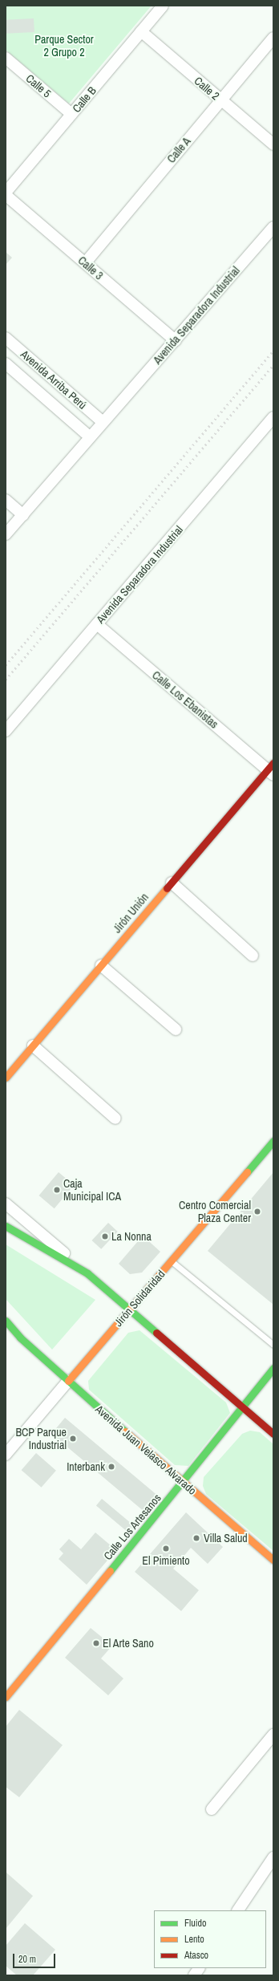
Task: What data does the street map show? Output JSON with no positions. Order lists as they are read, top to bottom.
{
  "streets": {
    "street": [
      "Calle 5",
      "Calle 2",
      "Calle B",
      "Calle A",
      "Calle 3",
      "Avenida Separadora Industrial",
      "Avenida Arriba Perú",
      "Calle Los Ebanistas",
      "Jirón Unión",
      "Jirón Solidaridad",
      "Avenida Juan Velasco Alvarado",
      "Calle Los Artesanos"
    ]
  },
  "crossings": [
    ["Calle 5", "Calle B"],
    ["Calle 2", "Calle B"],
    ["Calle 2", "Calle A"],
    ["Calle A", "Calle 3"],
    ["Calle 3", "Avenida Separadora Industrial"],
    ["Avenida Separadora Industrial", "Avenida Arriba Perú"],
    ["Avenida Separadora Industrial", "Calle Los Ebanistas"],
    ["Calle Los Ebanistas", "Jirón Unión"],
    ["Jirón Solidaridad", "Avenida Juan Velasco Alvarado"],
    ["Avenida Juan Velasco Alvarado", "Calle Los Artesanos"]
  ],
  "parks": ["Parque Sector 2 Grupo 2"],
  "places": [
    "Caja Municipal ICA",
    "Centro Comercial Plaza Center",
    "La Nonna",
    "BCP Parque Industrial",
    "Interbank",
    "Villa Salud",
    "El Pimiento",
    "El Arte Sano"
  ],
  "legend": ["Fluido", "Lento", "Atasco"],
  "scale_bar": "20 m"
}
